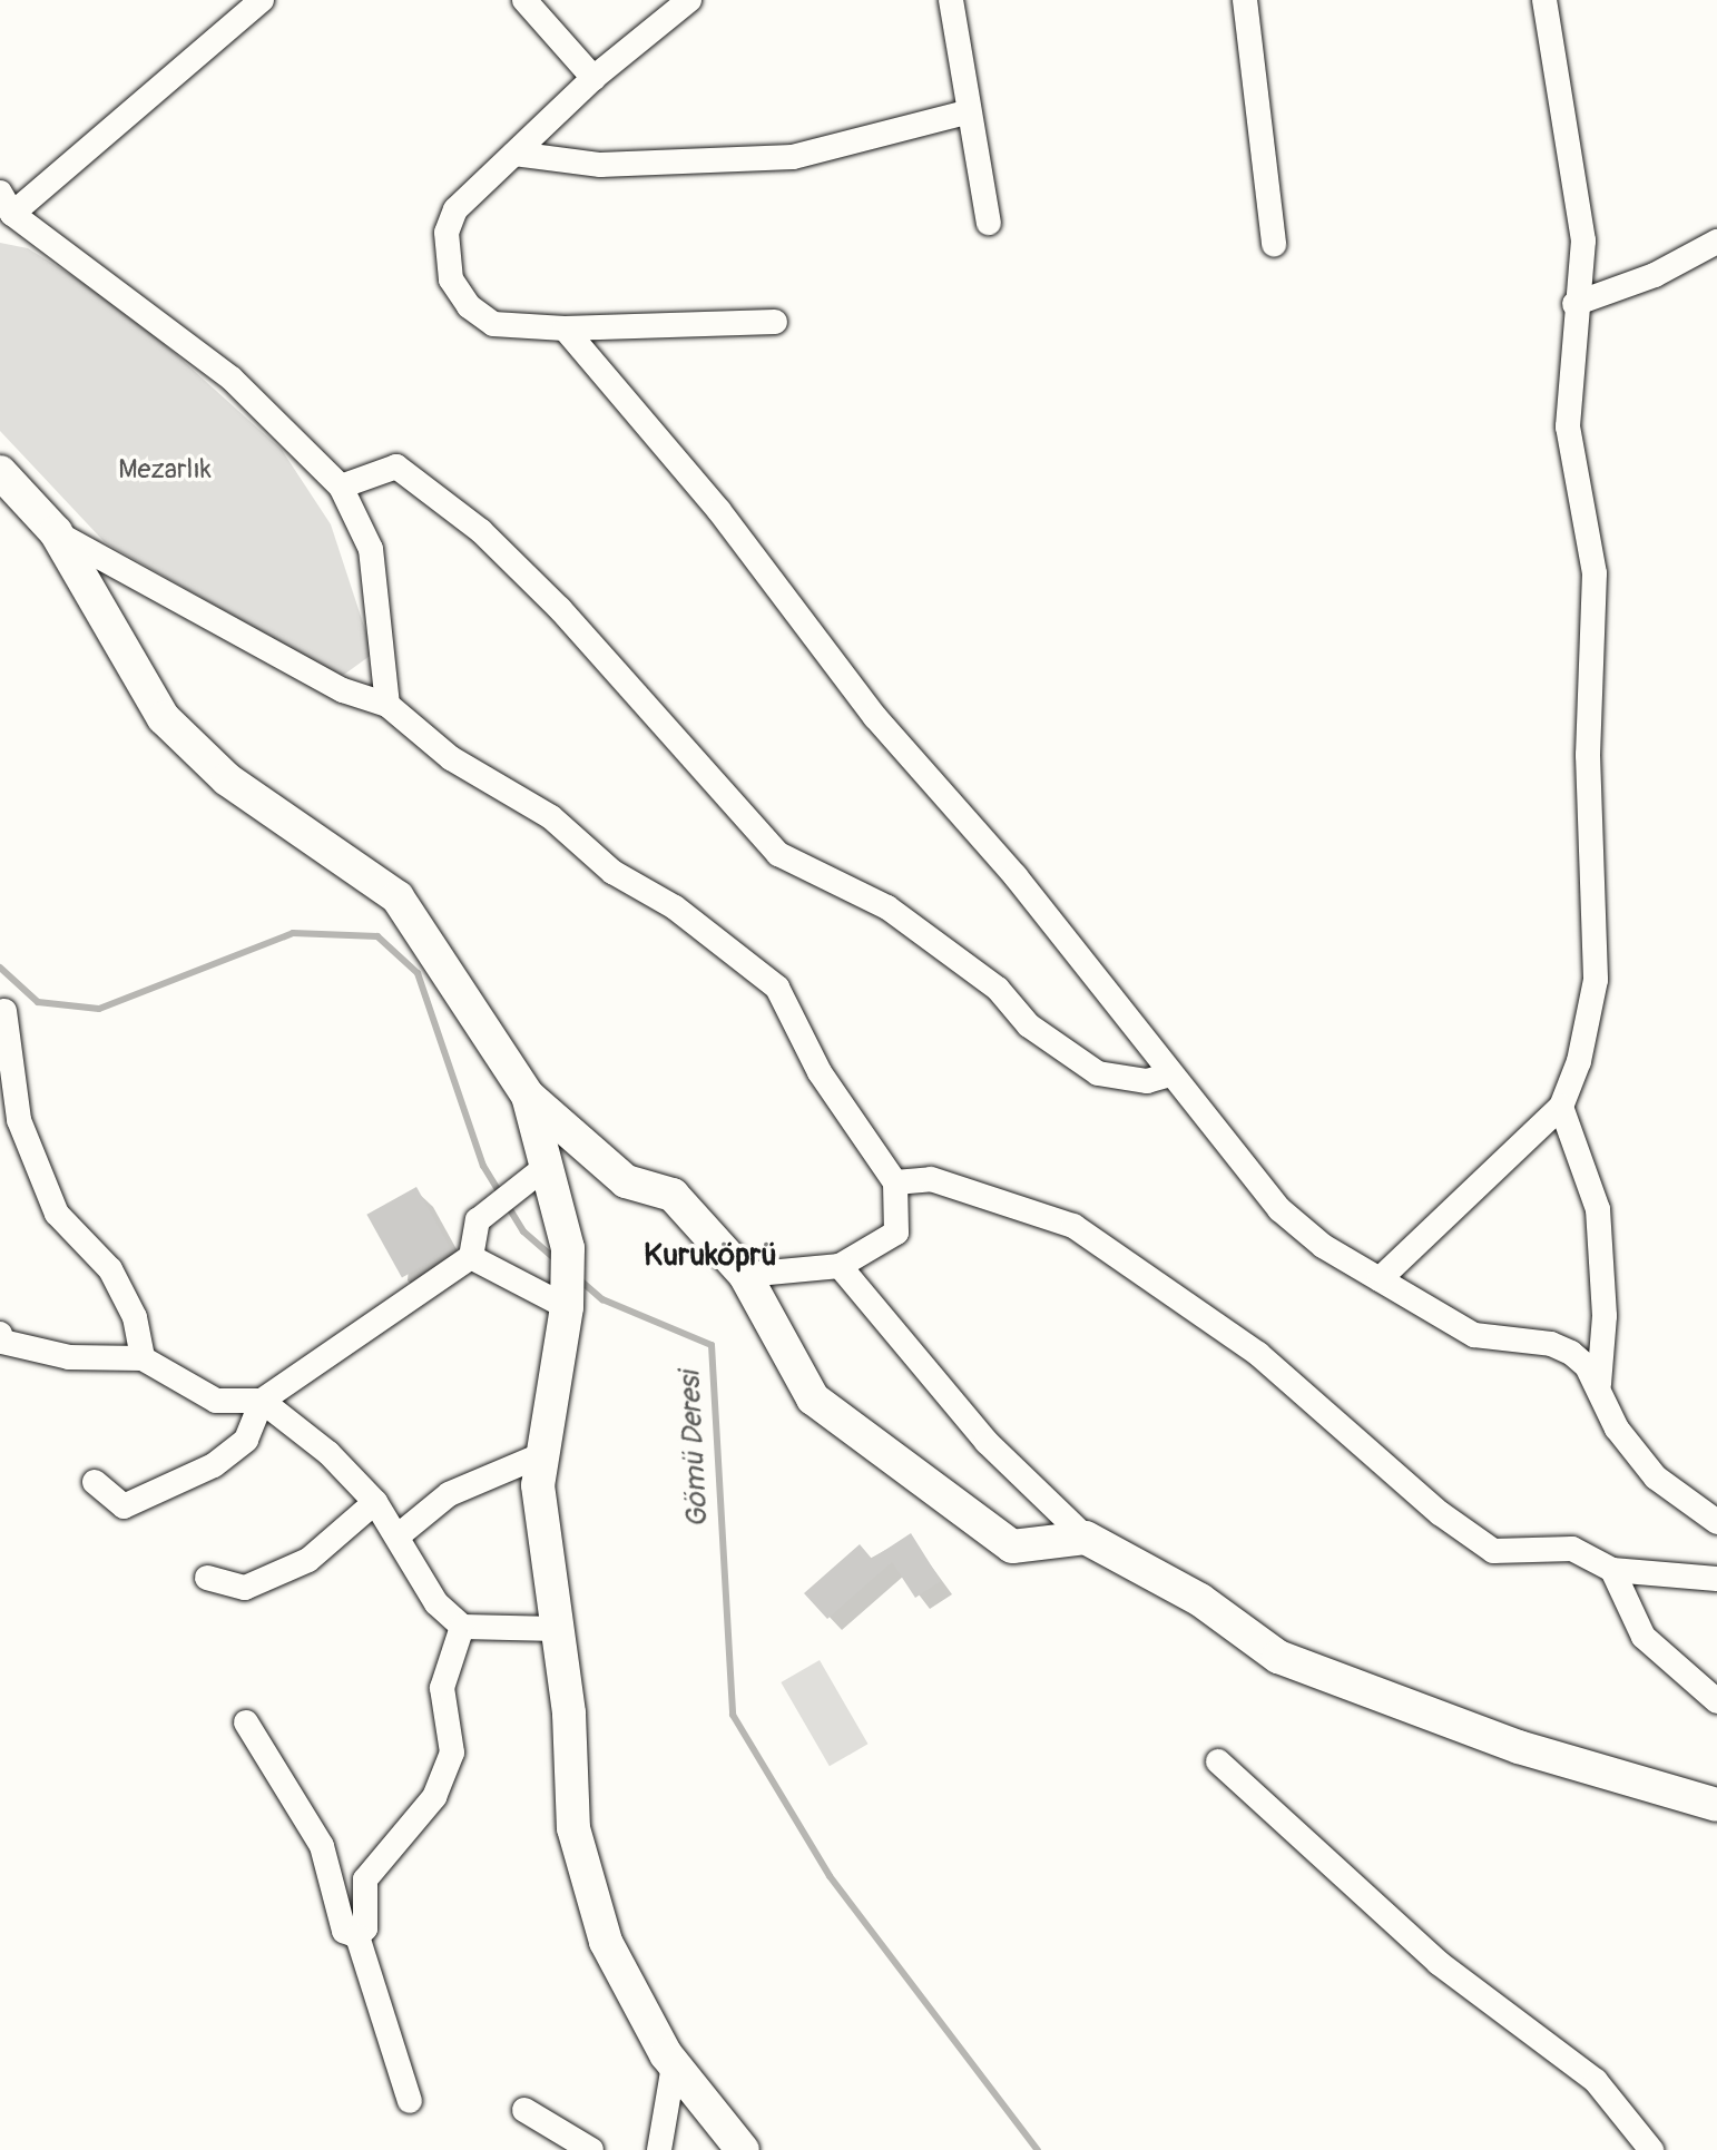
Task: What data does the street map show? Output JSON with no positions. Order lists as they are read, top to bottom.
{
  "districts": ["Kuruköprü"],
  "water": ["Gömü Deresi"],
  "parks": ["Mezarlık"]
}
